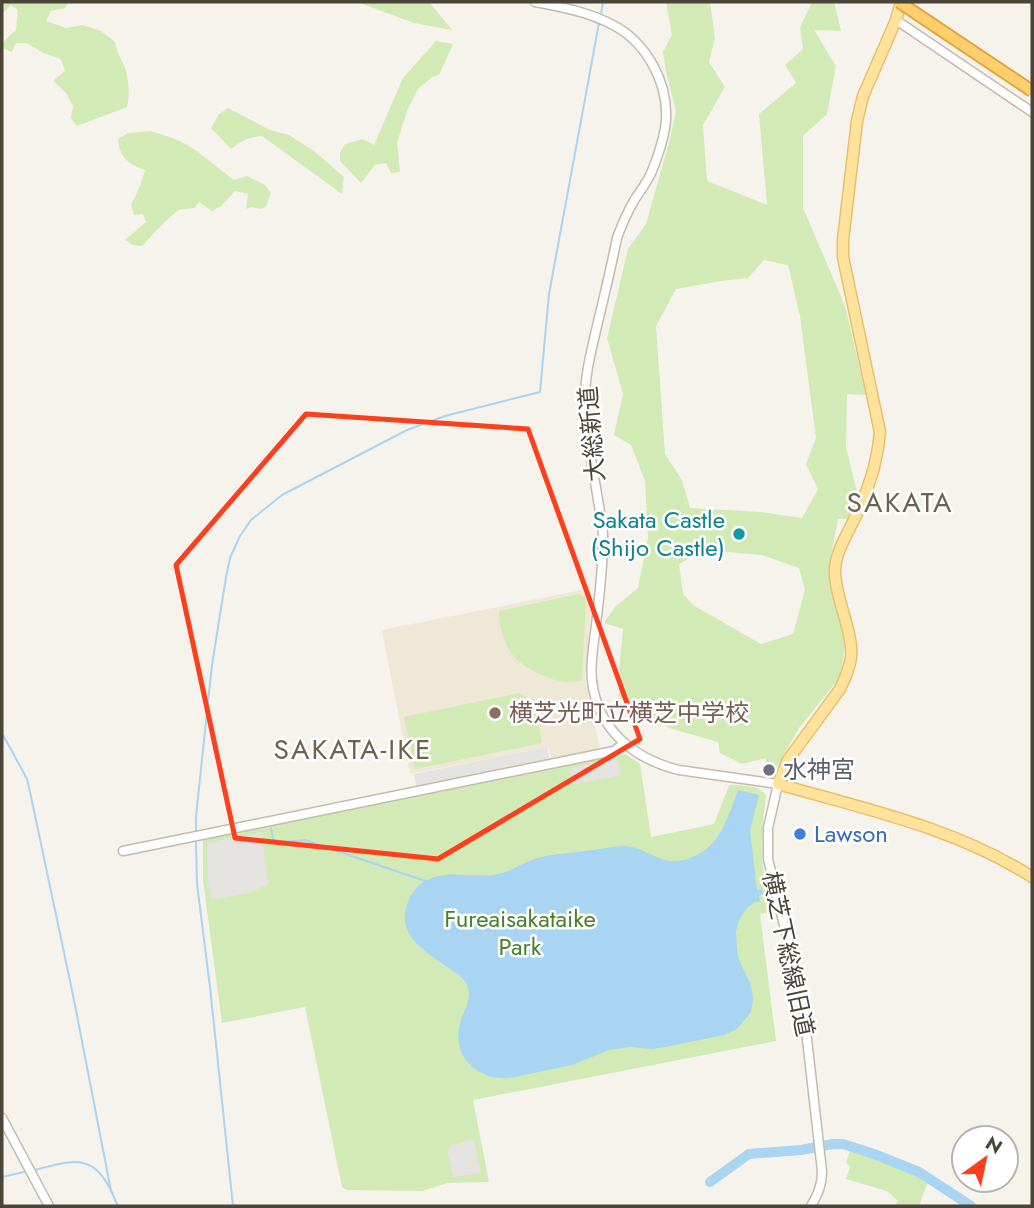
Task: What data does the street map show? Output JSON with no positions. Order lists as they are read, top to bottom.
{
  "streets": {
    "street": ["大総新道", "横芝下総線旧道"]
  },
  "crossings": [
    ["大総新道", "横芝下総線旧道"]
  ],
  "districts": ["SAKATA", "SAKATA-IKE"],
  "parks": ["Fureaisakataike Park"],
  "places": [
    "Sakata Castle (Shijo Castle)",
    "横芝光町立横芝中学校",
    "水神宮",
    "Lawson"
  ],
  "north": "top right"
}
